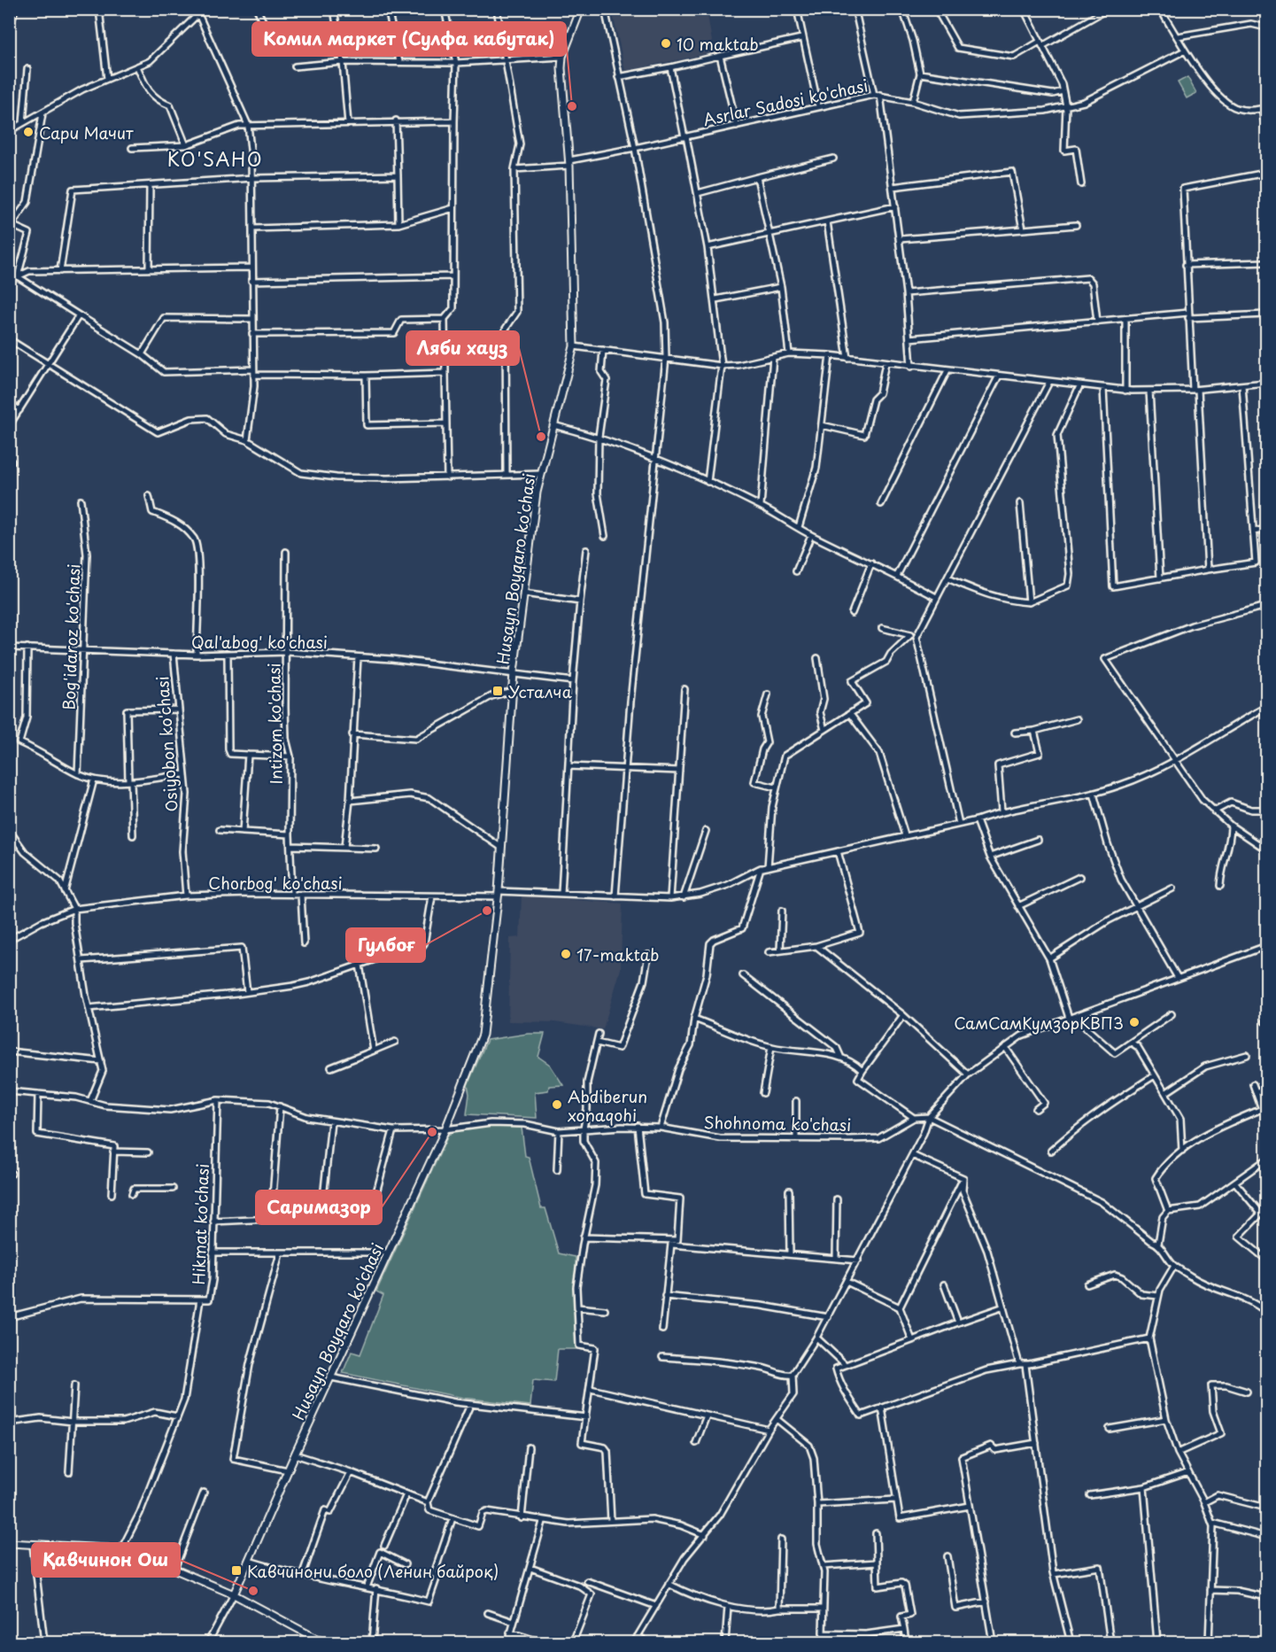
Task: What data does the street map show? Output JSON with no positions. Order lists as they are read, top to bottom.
{
  "streets": {
    "main road": ["Husayn Boyqaro ko'chasi"],
    "street": [
      "Asrlar Sadosi ko'chasi",
      "Bog'idaroz ko'chasi",
      "Qal'abog' ko'chasi",
      "Intizom ko'chasi",
      "Osiyobon ko'chasi",
      "Сhorbog' ko'chasi",
      "Shohnoma ko'chasi",
      "Hikmat ko'chasi"
    ]
  },
  "crossings": [
    ["Asrlar Sadosi ko'chasi", "Husayn Boyqaro ko'chasi"],
    ["Husayn Boyqaro ko'chasi", "Qal'abog' ko'chasi"],
    ["Husayn Boyqaro ko'chasi", "Сhorbog' ko'chasi"],
    ["Husayn Boyqaro ko'chasi", "Shohnoma ko'chasi"],
    ["Bog'idaroz ko'chasi", "Qal'abog' ko'chasi"],
    ["Qal'abog' ko'chasi", "Intizom ko'chasi"],
    ["Qal'abog' ko'chasi", "Osiyobon ko'chasi"],
    ["Intizom ko'chasi", "Сhorbog' ko'chasi"],
    ["Osiyobon ko'chasi", "Сhorbog' ko'chasi"],
    ["Shohnoma ko'chasi", "Hikmat ko'chasi"]
  ],
  "districts": ["KO'SAHO"],
  "places": {
    "other": [
      "10 maktab",
      "Комил маркет (Сулфа кабутак)",
      "Сари Мачит",
      "Ляби хауз",
      "Гулбоғ",
      "17-maktab",
      "СамСамКумзорКВП3",
      "Abdiberun xonaqohi",
      "Саримазор",
      "Қавчинон Ош"
    ],
    "transit": ["Усталча", "Кавчинони боло (Ленин байроқ)"]
  }
}
